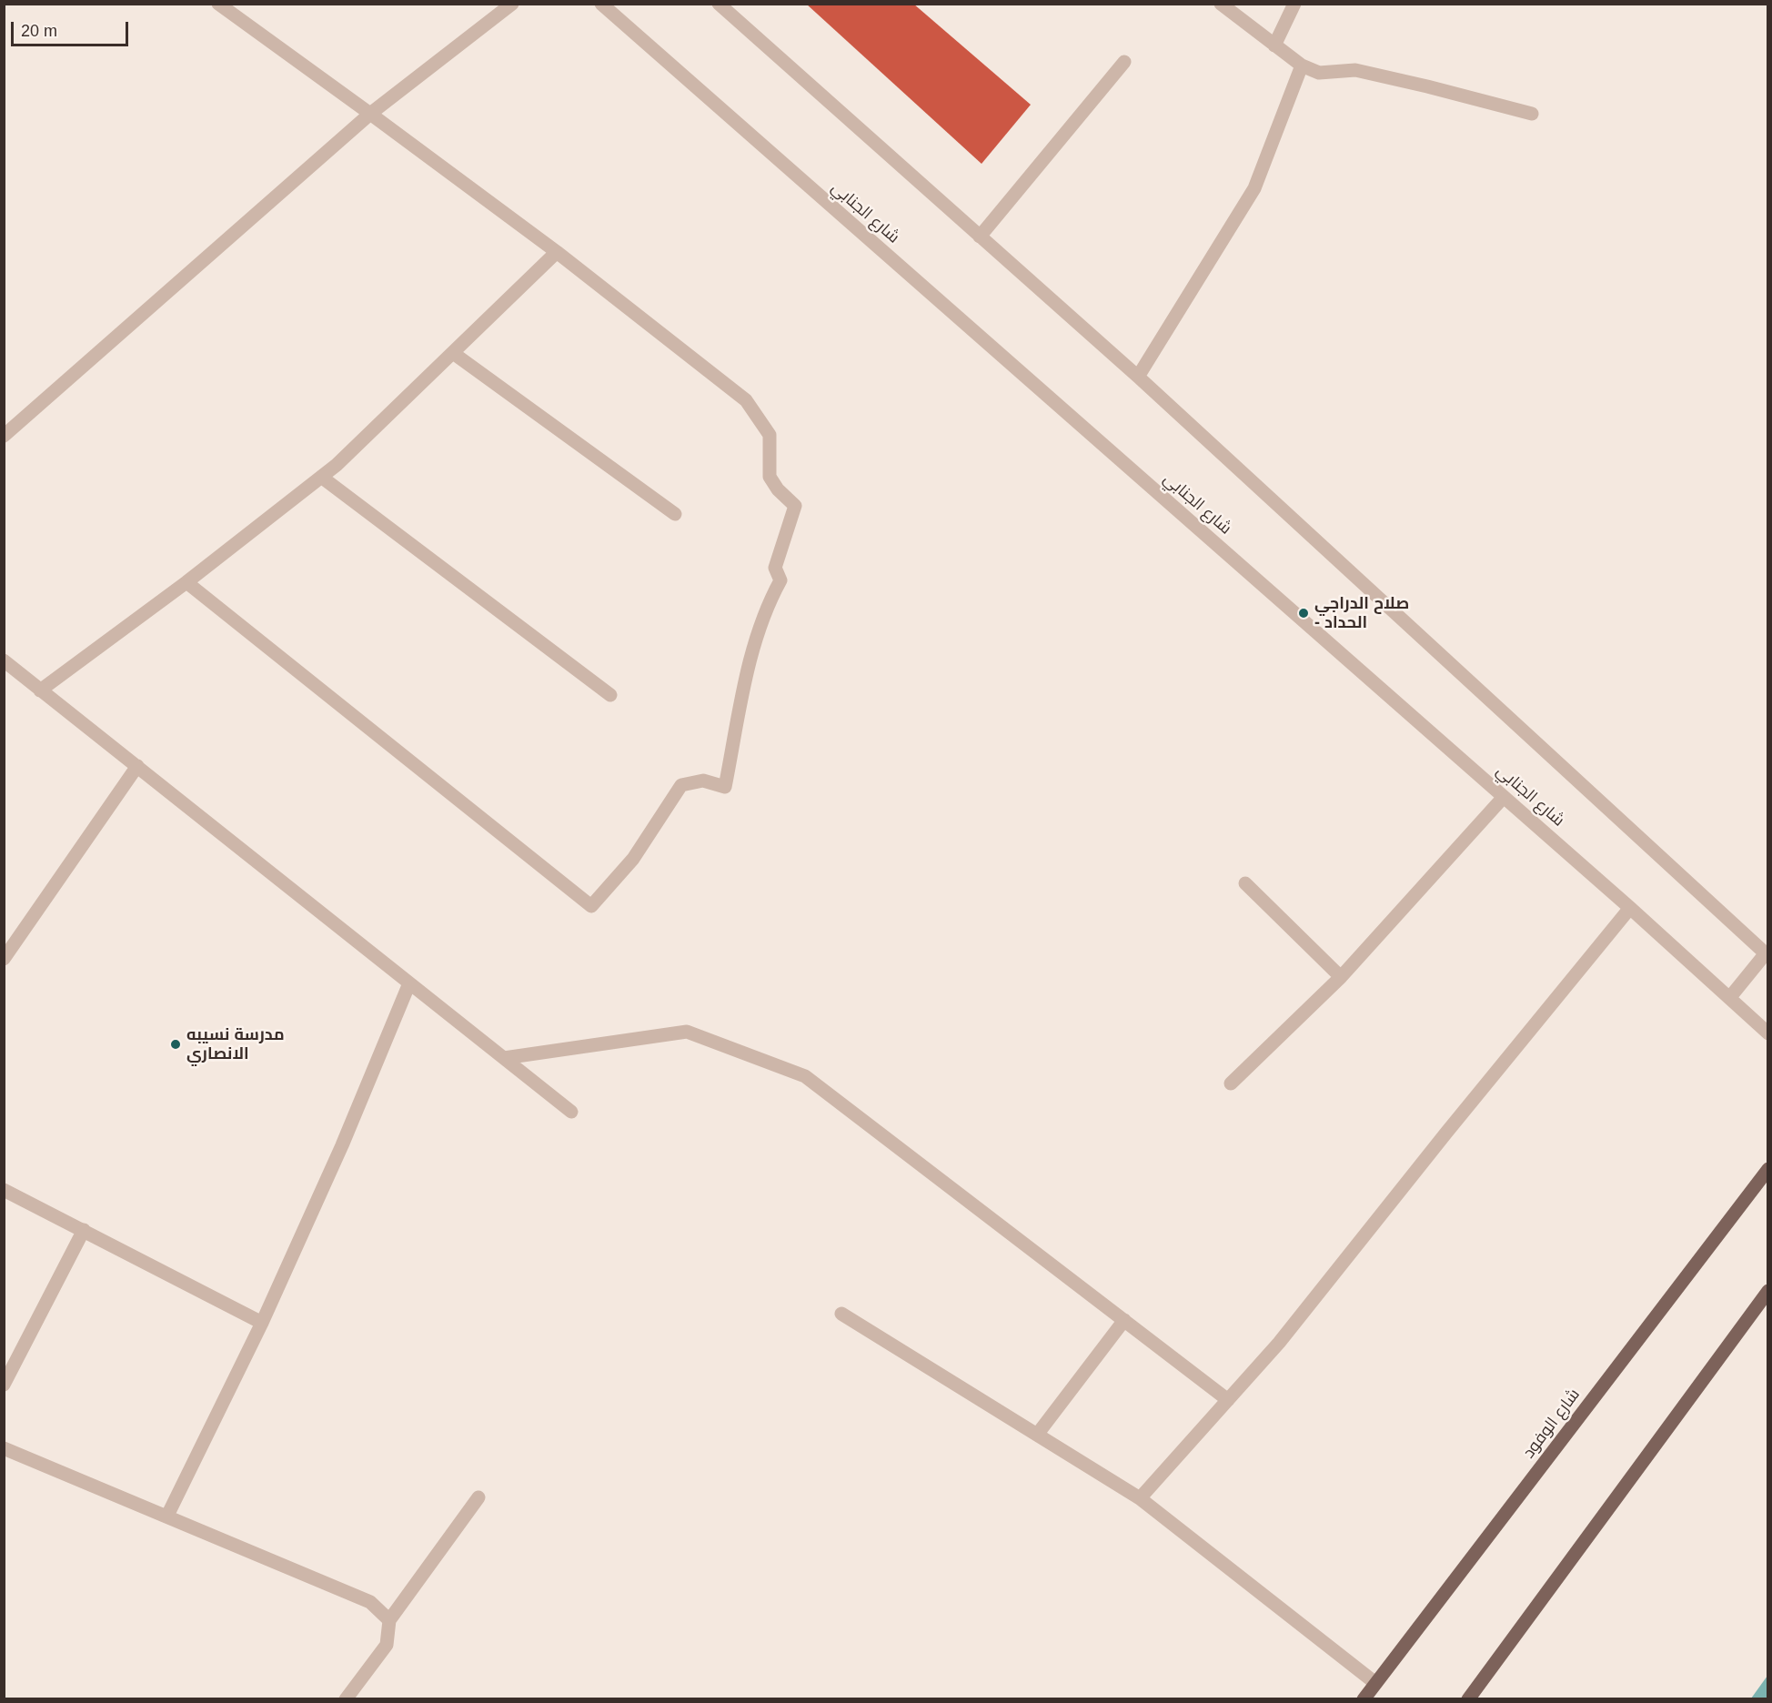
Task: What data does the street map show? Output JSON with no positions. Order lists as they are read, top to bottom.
{
  "streets": {
    "main road": ["شارع الوفود"],
    "street": ["شارع الجنابي"]
  },
  "places": ["صلاح الدراجي - الحداد", "مدرسة نسيبه الانصاري"],
  "scale_bar": "20 m"
}
